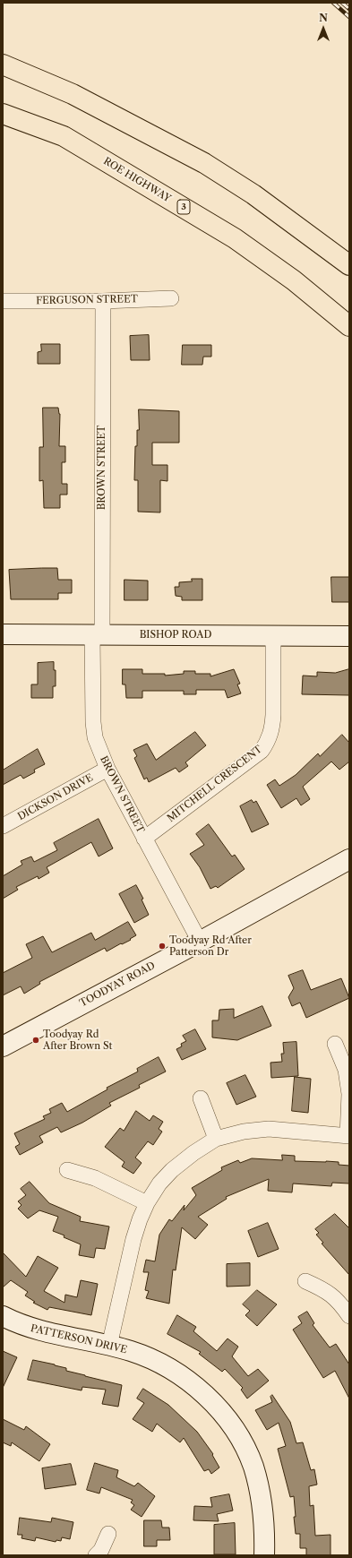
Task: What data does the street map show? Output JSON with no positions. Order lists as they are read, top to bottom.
{
  "streets": {
    "highway": ["ROE HIGHWAY", "3"],
    "street": [
      "FERGUSON STREET",
      "BROWN STREET",
      "BISHOP ROAD",
      "MITCHELL CRESCENT",
      "DICKSON DRIVE",
      "TOODYAY ROAD",
      "PATTERSON DRIVE"
    ]
  },
  "crossings": [
    ["FERGUSON STREET", "BROWN STREET"],
    ["BROWN STREET", "BISHOP ROAD"],
    ["BROWN STREET", "MITCHELL CRESCENT"],
    ["BROWN STREET", "DICKSON DRIVE"],
    ["BROWN STREET", "TOODYAY ROAD"],
    ["BISHOP ROAD", "MITCHELL CRESCENT"]
  ],
  "places": ["Toodyay Rd After Patterson Dr", "Toodyay Rd After Brown St"],
  "north": "top"
}
